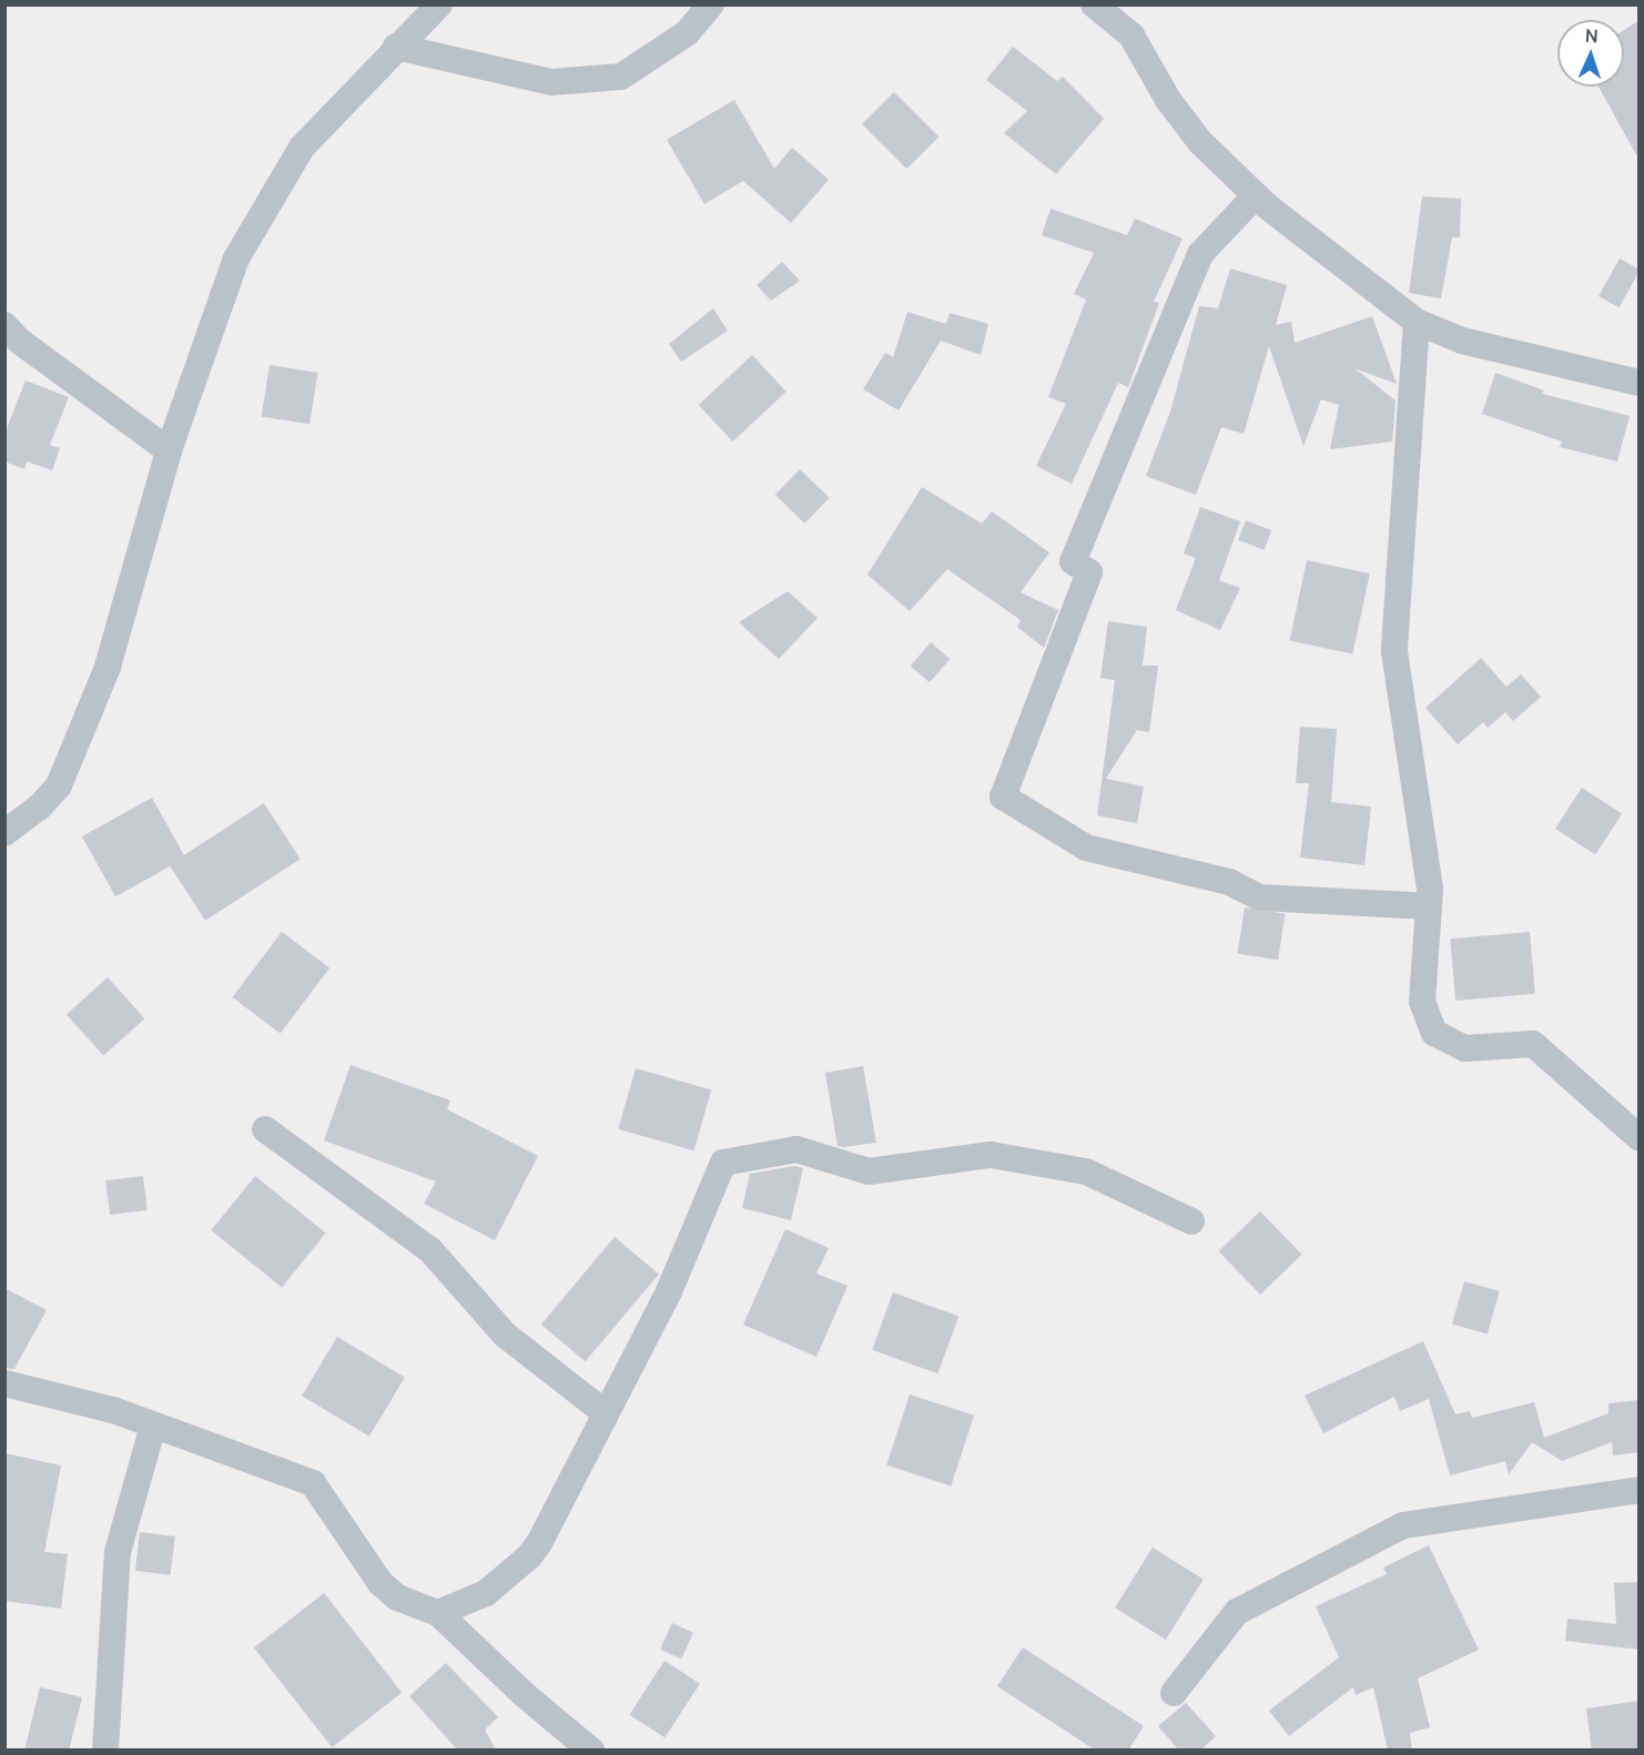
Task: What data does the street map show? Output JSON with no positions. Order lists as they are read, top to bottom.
{
  "north": "top"
}
